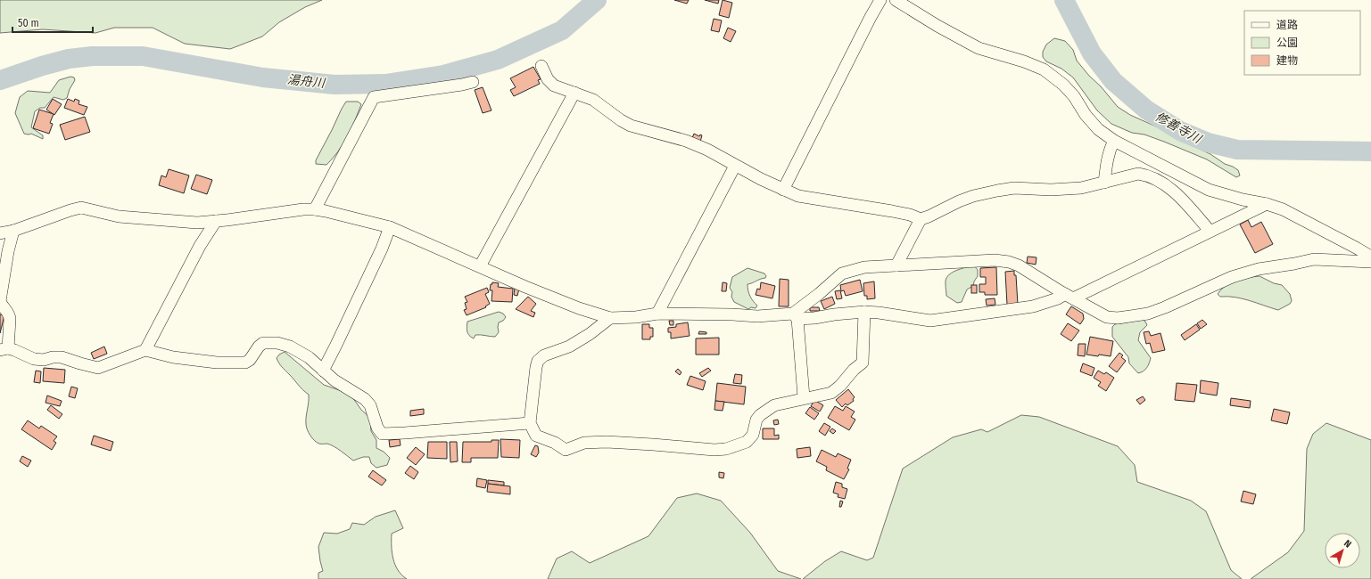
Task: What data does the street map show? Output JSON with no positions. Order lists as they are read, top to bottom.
{
  "water": ["湯舟川", "修善寺川"],
  "legend": ["道路", "公園", "建物"],
  "scale_bar": "50 m",
  "north": "top right"
}
